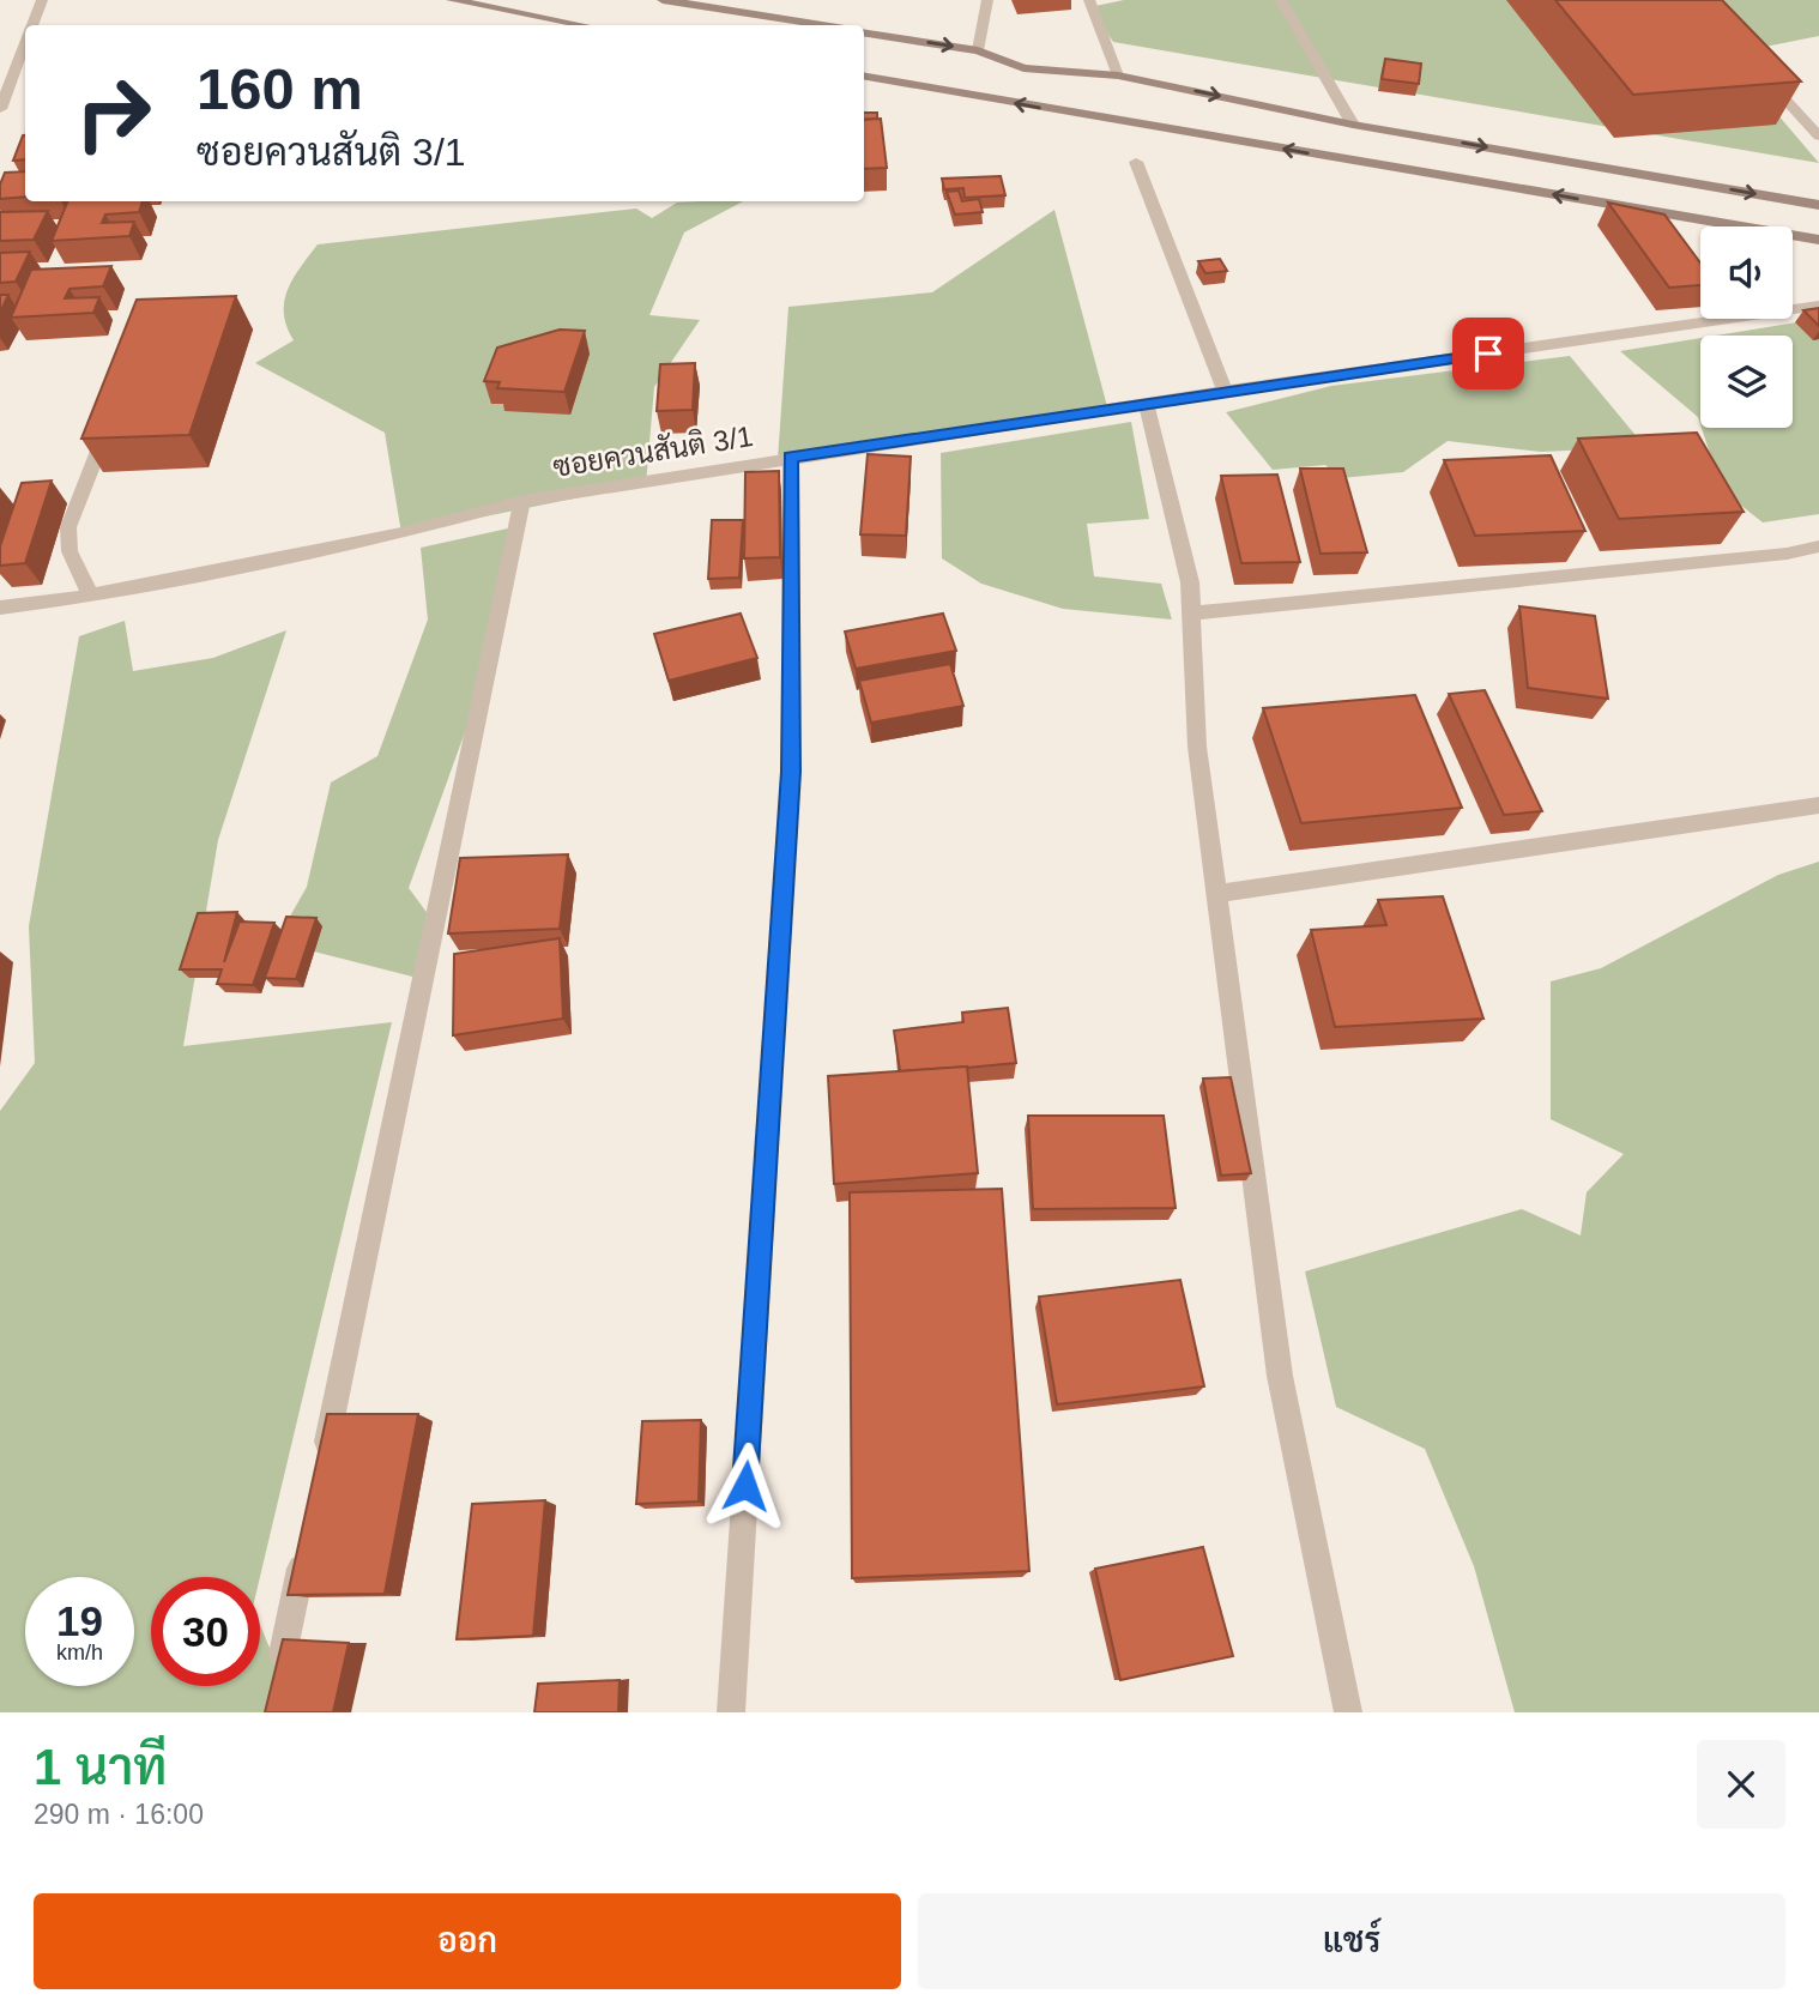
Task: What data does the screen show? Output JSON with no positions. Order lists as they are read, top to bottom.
{
  "streets": {
    "street": ["ซอยควนสันติ 3/1"]
  },
  "page": {
    "turn": ["160 m", "ซอยควนสันติ 3/1"],
    "speed": "19 km/h",
    "limit": "30",
    "heading": ["1 นาที", "290 m · 16:00"],
    "buttons": ["ออก", "แชร์"]
  }
}
